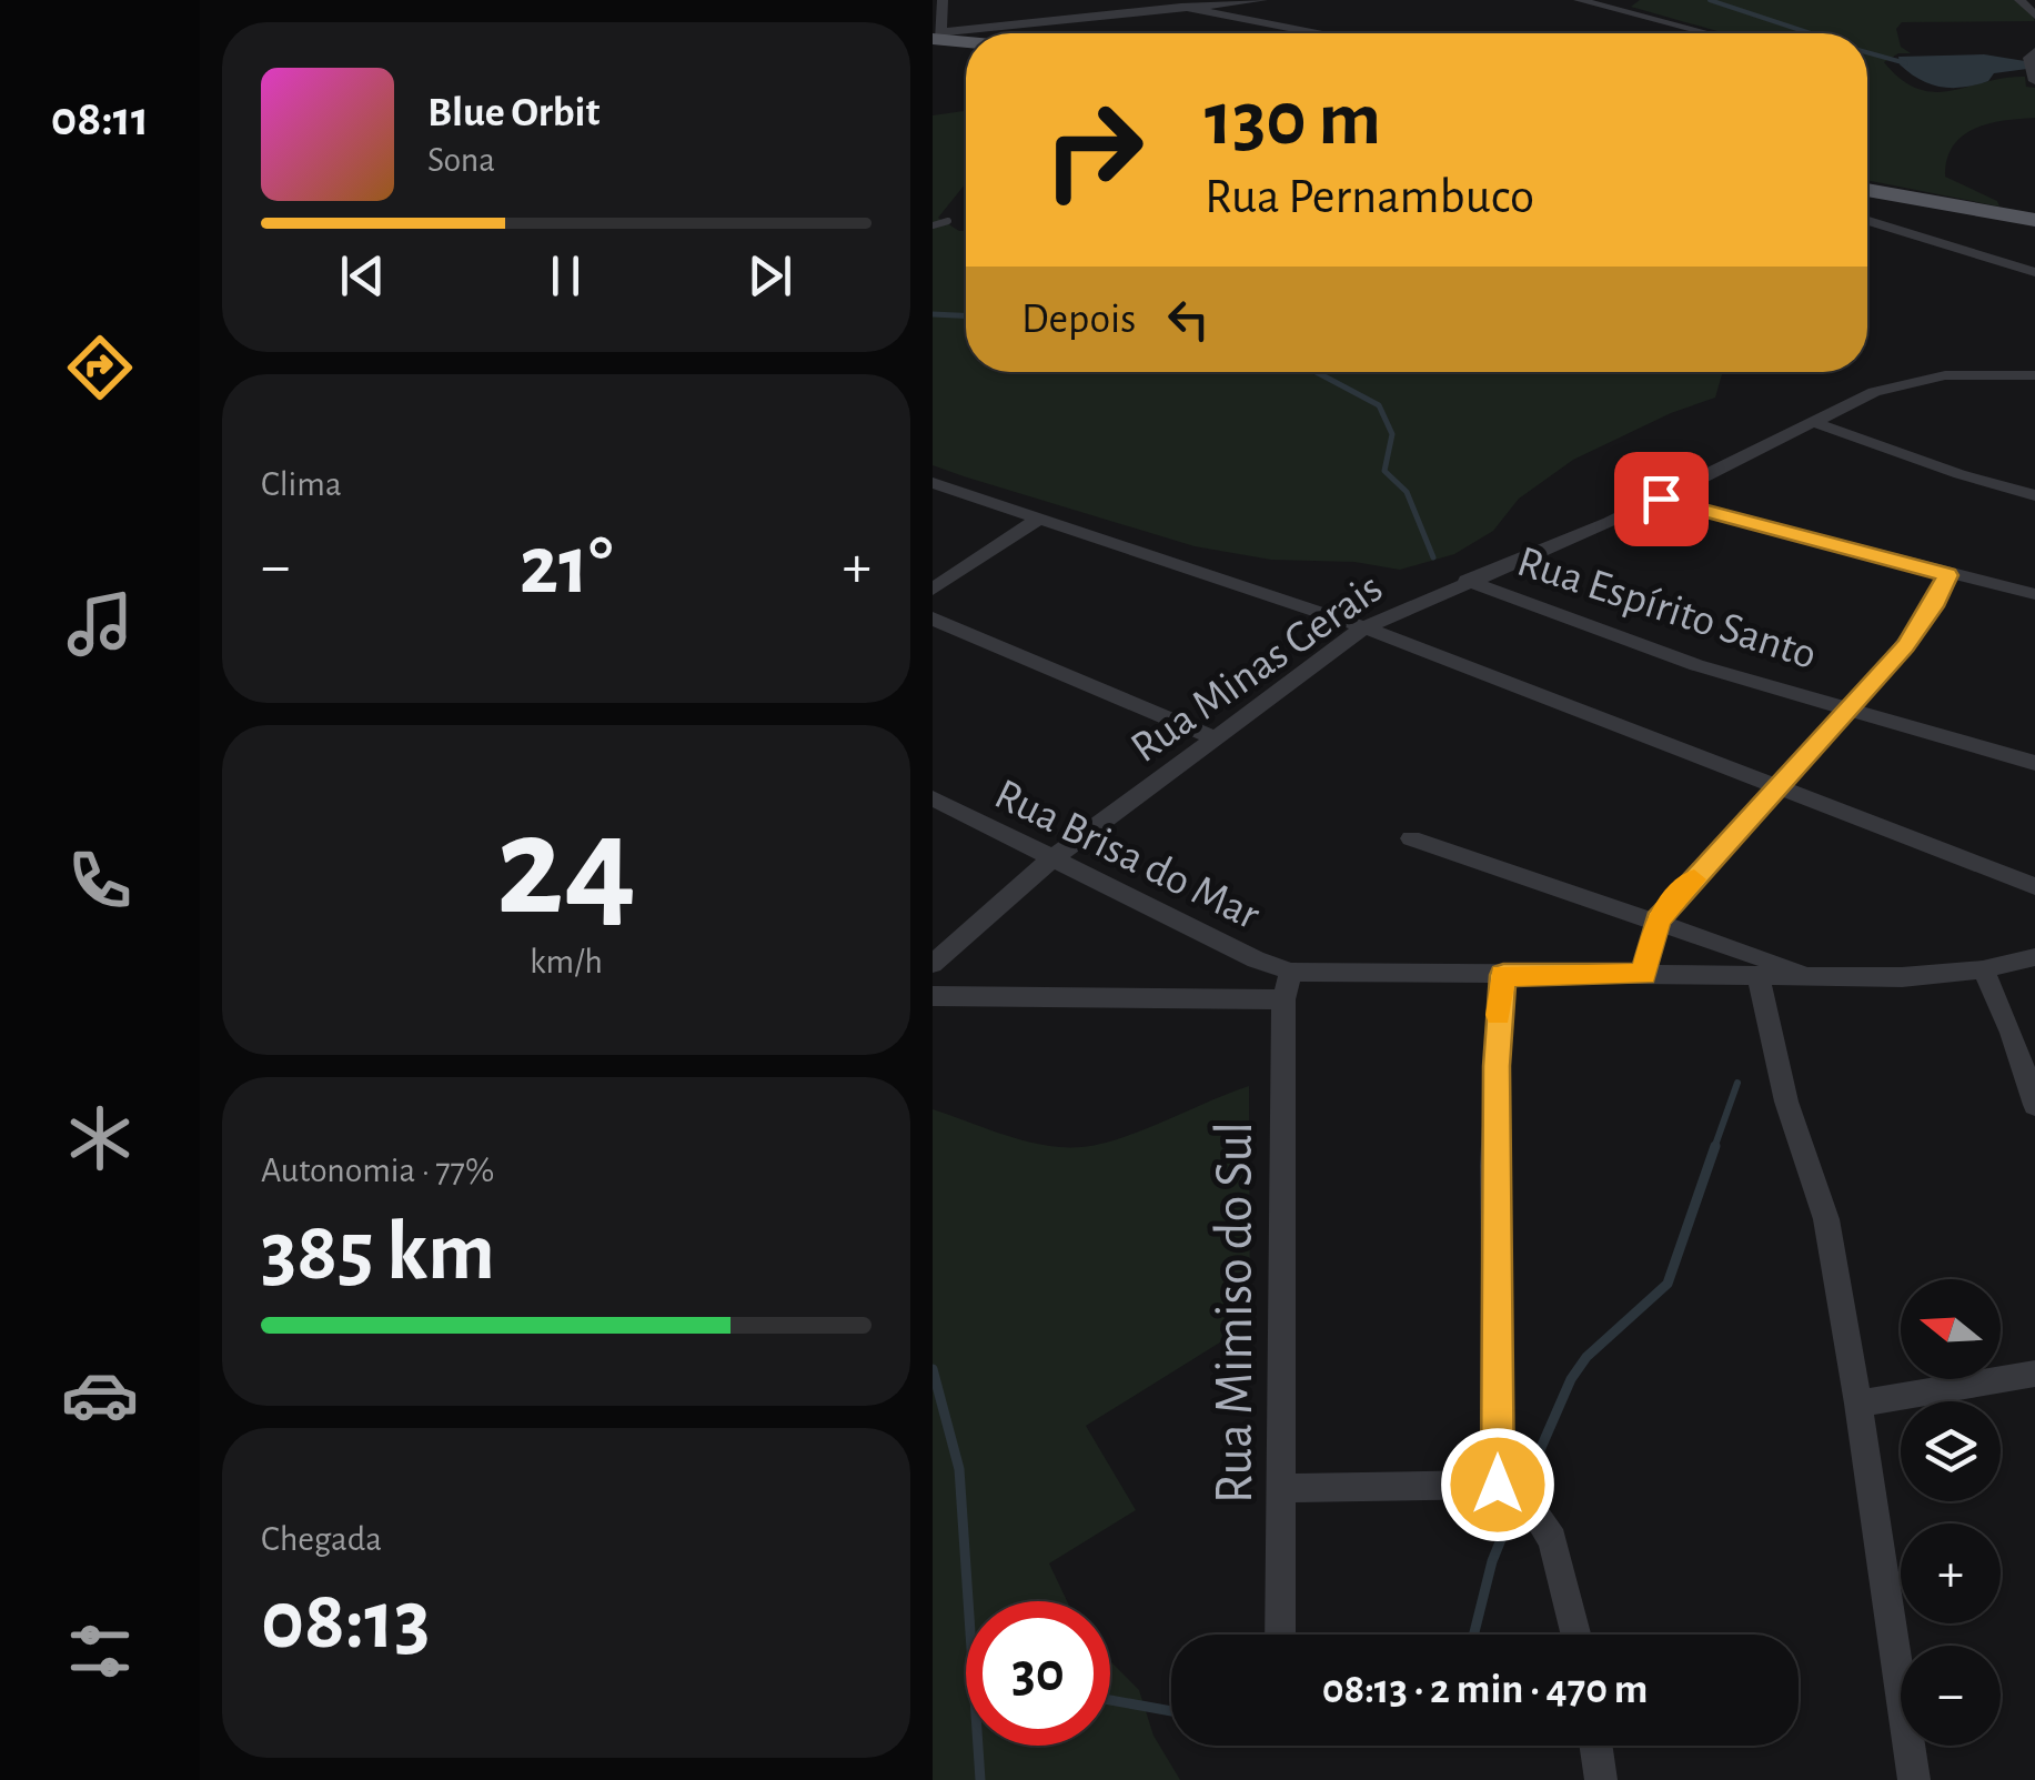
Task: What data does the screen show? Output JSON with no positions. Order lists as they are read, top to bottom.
{
  "streets": {
    "street": [
      "Rua Espírito Santo",
      "Rua Minas Gerais",
      "Rua Brisa do Mar",
      "Rua Mimiso do Sul"
    ]
  },
  "crossings": [
    ["Rua Espírito Santo", "Rua Minas Gerais"],
    ["Rua Minas Gerais", "Rua Brisa do Mar"],
    ["Rua Brisa do Mar", "Rua Mimiso do Sul"]
  ],
  "north": "left",
  "page": {
    "tabs": "08:11",
    "turn": ["130 m", "Rua Pernambuco"],
    "song": ["Blue Orbit", "Sona"],
    "then": "Depois",
    "tile": [
      "Clima",
      ["24", "km/h"],
      ["Autonomia · 77%", "385 km"],
      ["Chegada", "08:13"]
    ],
    "heat": ["−", "21°", "+"],
    "map_buttons": ["+", "−"],
    "limit": "30",
    "trip": "08:13 · 2 min · 470 m"
  }
}
